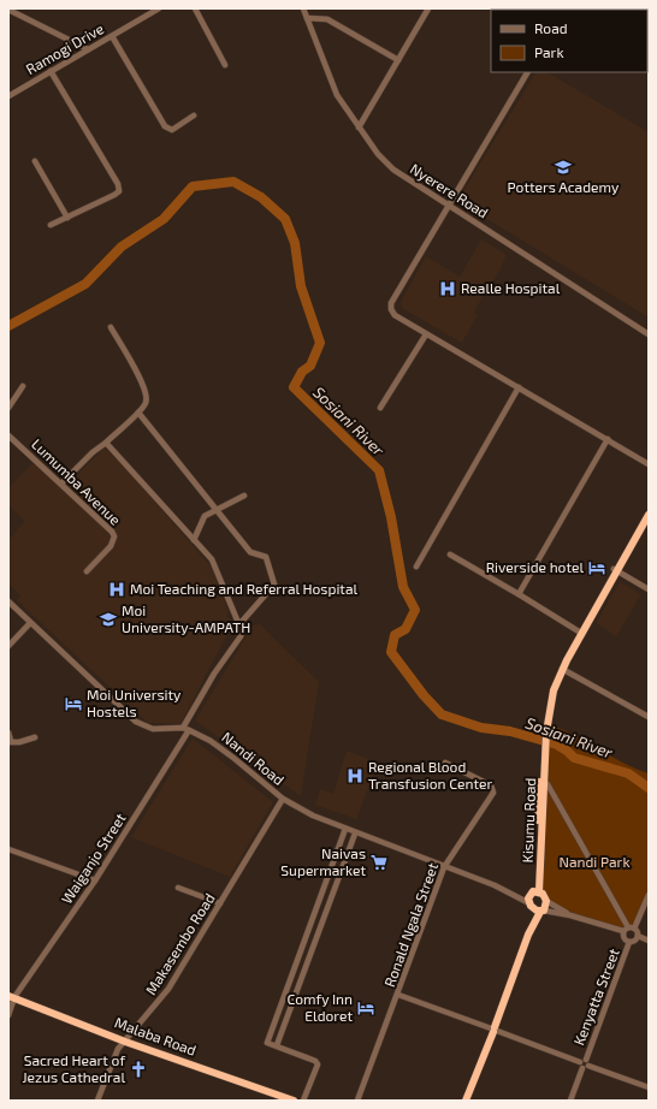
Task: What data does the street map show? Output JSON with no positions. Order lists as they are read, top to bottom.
{
  "streets": {
    "highway": ["Kisumu Road", "Malaba Road"],
    "street": [
      "Ramogi Drive",
      "Nyerere Road",
      "Lumumba Avenue",
      "Nandi Road",
      "Waiganjo Street",
      "Ronald Ngala Street",
      "Makasembo Road",
      "Kenyatta Street"
    ]
  },
  "crossings": [
    ["Nandi Road", "Kisumu Road"],
    ["Nandi Road", "Waiganjo Street"],
    ["Nandi Road", "Ronald Ngala Street"],
    ["Nandi Road", "Makasembo Road"],
    ["Waiganjo Street", "Malaba Road"],
    ["Makasembo Road", "Malaba Road"]
  ],
  "water": ["Sosiani River"],
  "parks": ["Nandi Park"],
  "places": {
    "school or university": ["Potters Academy", "Moi University-AMPATH"],
    "hospital": ["Realle Hospital", "Moi Teaching and Referral Hospital", "Regional Blood Transfusion Center"],
    "hotel": ["Riverside hotel", "Moi University Hostels", "Comfy Inn Eldoret"],
    "supermarket": ["Naivas Supermarket"],
    "church": ["Sacred Heart of Jezus Cathedral"]
  },
  "legend": ["Road", "Park"]
}
